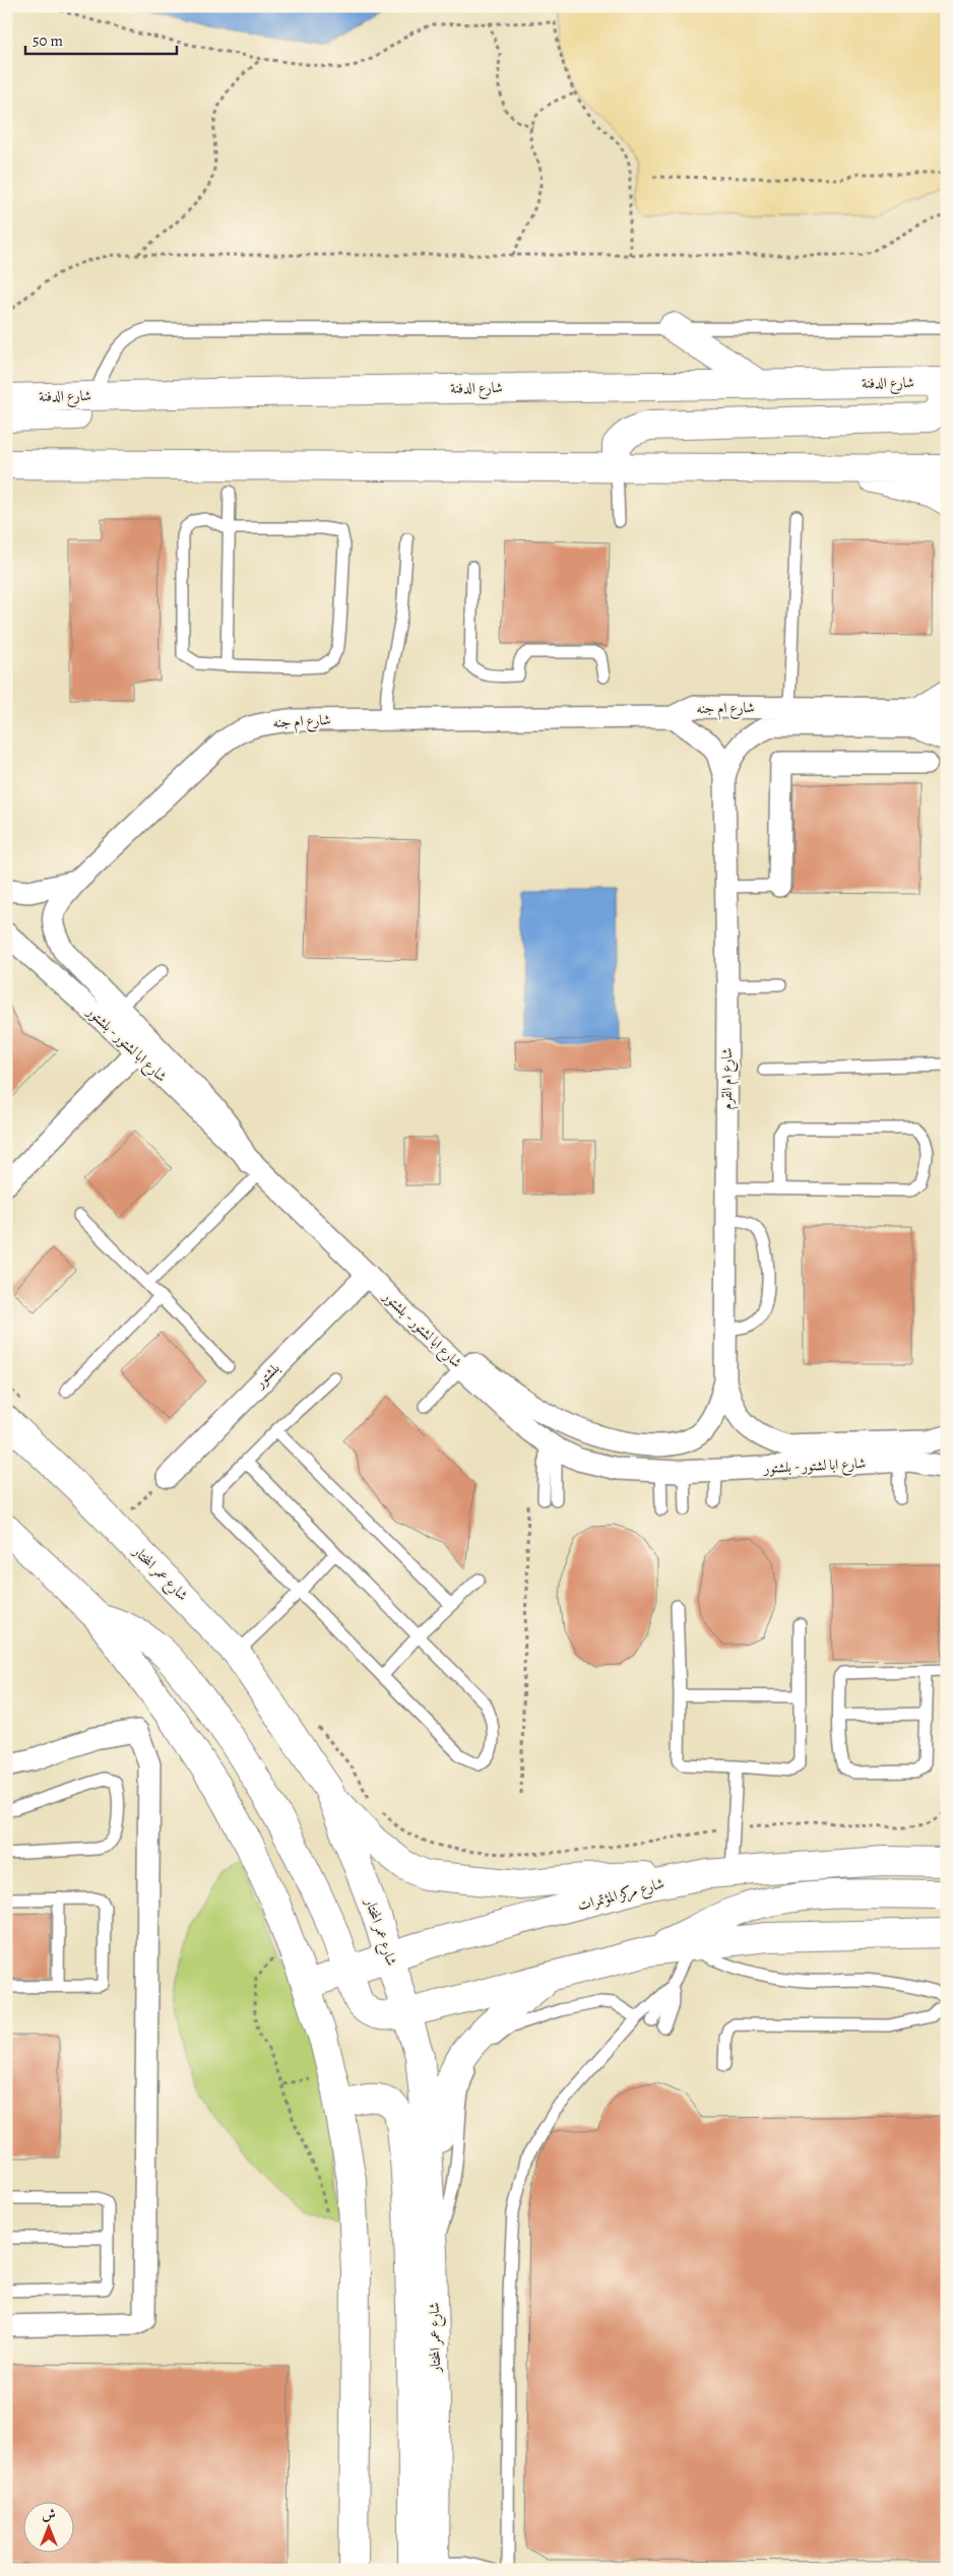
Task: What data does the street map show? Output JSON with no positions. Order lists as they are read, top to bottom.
{
  "streets": {
    "main road": ["شارع الدفنة", "شارع عمر المختار", "شارع مركز المؤتمرات"],
    "street": [
      "شارع ام جنه",
      "شارع ابا لشتور - بلشتور",
      "شارع ام القرم",
      "بلشتور"
    ]
  },
  "crossings": [
    ["شارع ام جنه", "شارع ابا لشتور - بلشتور"],
    ["شارع ام جنه", "شارع ام القرم"],
    ["شارع ابا لشتور - بلشتور", "شارع ام القرم"],
    ["شارع ابا لشتور - بلشتور", "بلشتور"],
    ["شارع عمر المختار", "شارع مركز المؤتمرات"]
  ],
  "scale_bar": "50 m",
  "north": "top"
}
